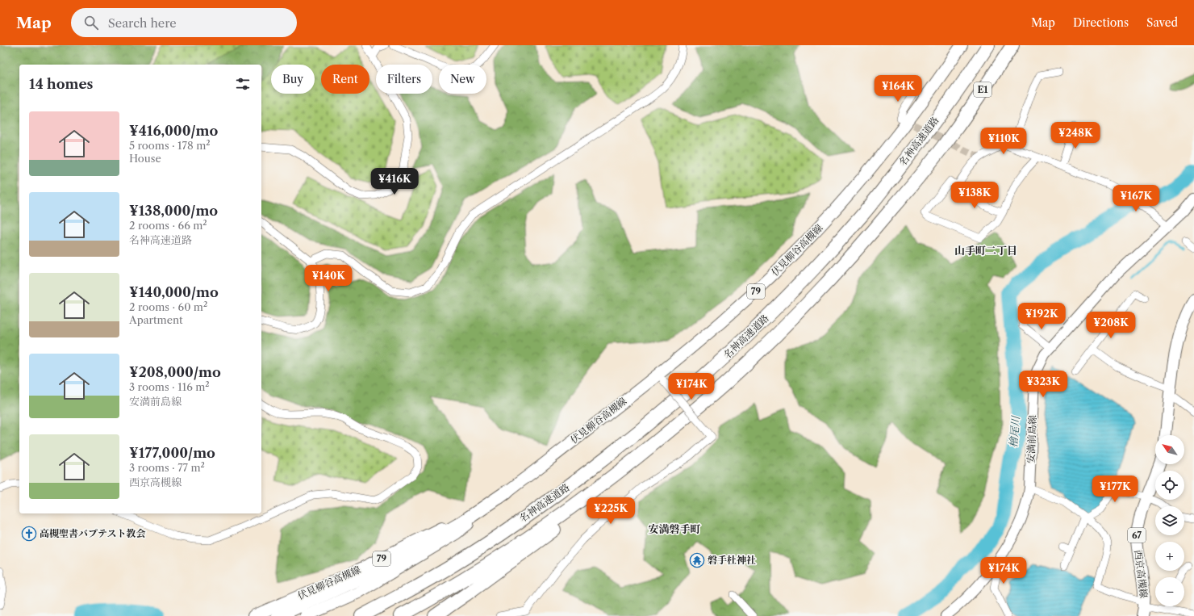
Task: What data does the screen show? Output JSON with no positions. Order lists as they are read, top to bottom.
{
  "streets": {
    "highway": ["E1", "名神高速道路"],
    "main road": [
      "伏見柳谷高槻線",
      "79",
      "安満前島線",
      "67",
      "西京高槻線"
    ]
  },
  "districts": ["山手町二丁目", "安満磐手町"],
  "water": ["檜尾川"],
  "places": {
    "church": ["高槻聖書バプテスト教会"],
    "temple": ["磐手杜神社"]
  },
  "north": "top left",
  "page": {
    "header": "Map",
    "search": "Search here",
    "nav": ["Map", "Directions", "Saved"],
    "chip": [
      "Buy",
      "Rent",
      "Filters",
      "New"
    ],
    "heading": "14 homes",
    "price": [
      "¥164K",
      "¥248K",
      "¥110K",
      "¥416K",
      "¥138K",
      "¥167K",
      "¥140K",
      "¥192K",
      "¥208K",
      "¥323K",
      "¥174K",
      "¥177K",
      "¥225K",
      "¥174K"
    ],
    "list": [
      {
        "name": "¥416,000/mo",
        "note": "5 rooms · 178 m² · House"
      },
      {
        "name": "¥138,000/mo",
        "note": "2 rooms · 66 m² · 名神高速道路"
      },
      {
        "name": "¥140,000/mo",
        "note": "2 rooms · 60 m² · Apartment"
      },
      {
        "name": "¥208,000/mo",
        "note": "3 rooms · 116 m² · 安満前島線"
      },
      {
        "name": "¥177,000/mo",
        "note": "3 rooms · 77 m² · 西京高槻線"
      }
    ],
    "map_buttons": ["+", "−"]
  }
}
